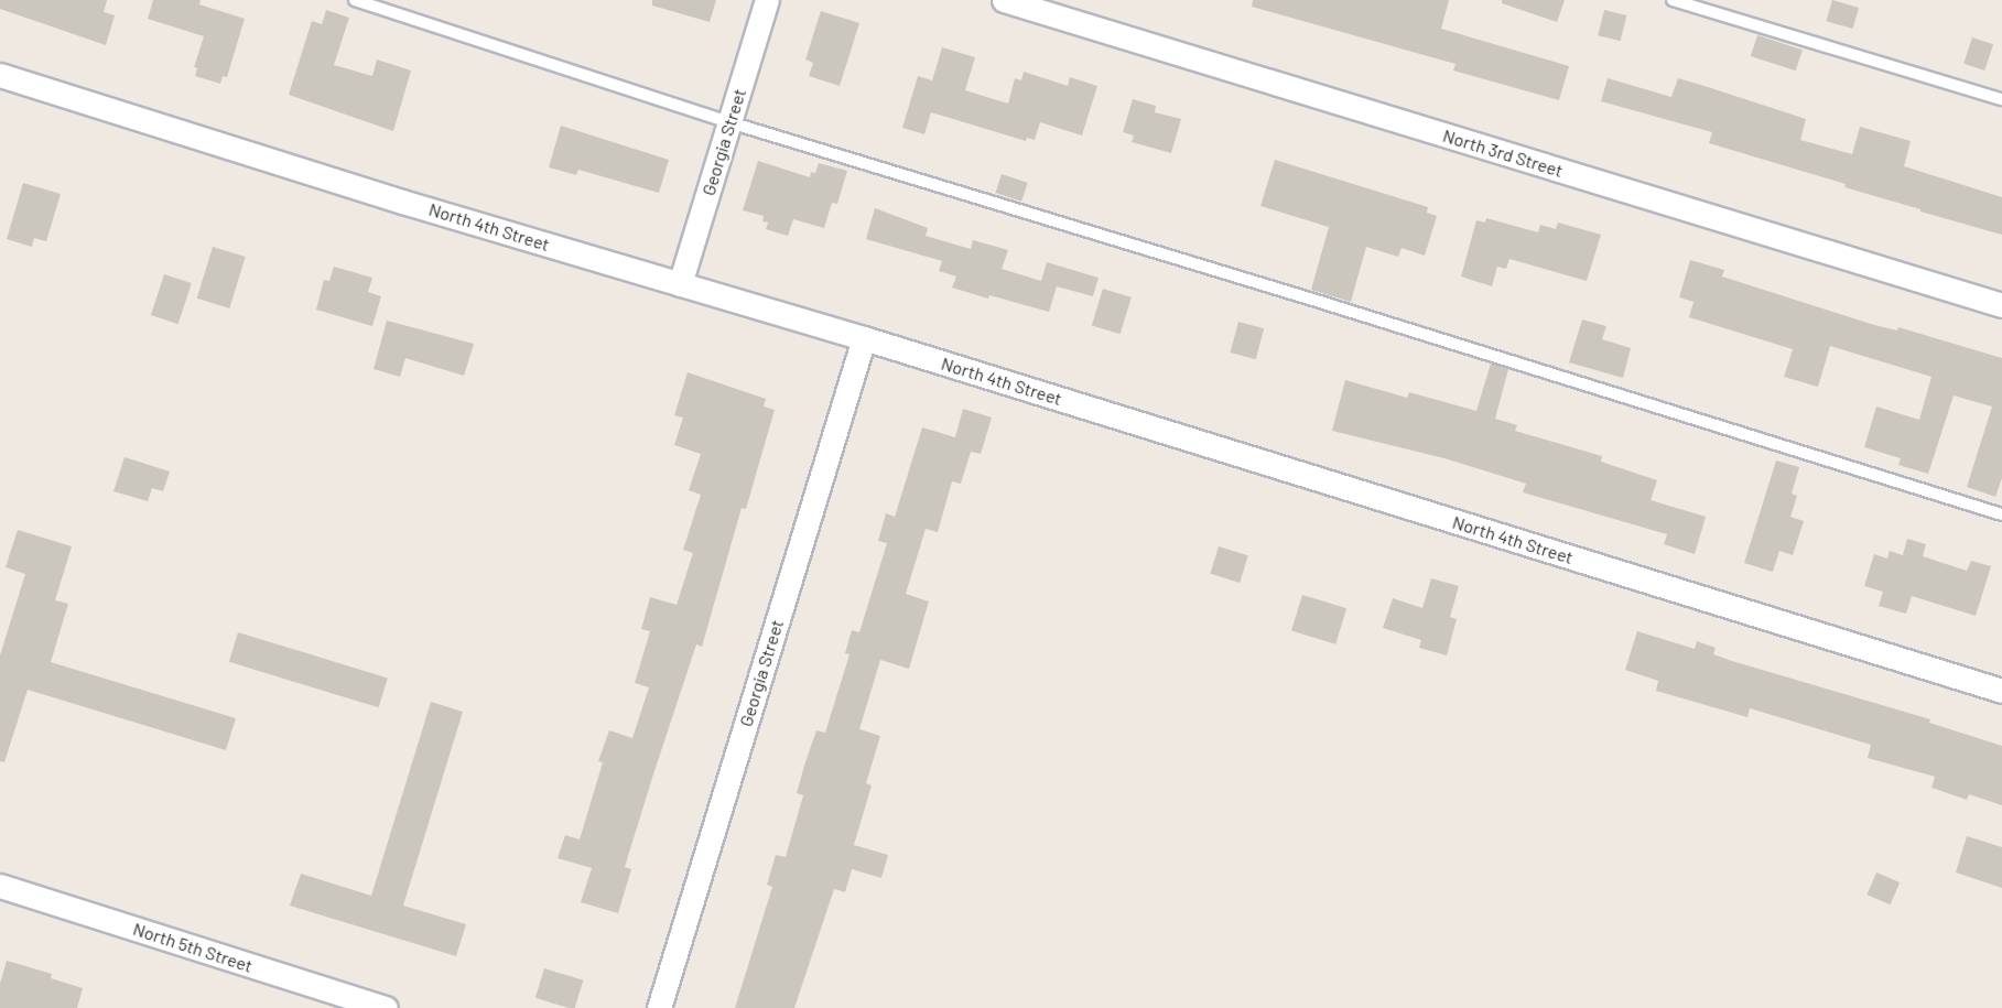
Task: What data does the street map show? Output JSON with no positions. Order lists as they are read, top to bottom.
{
  "streets": {
    "street": [
      "Georgia Street",
      "North 3rd Street",
      "North 4th Street",
      "North 5th Street"
    ]
  },
  "crossings": [
    ["Georgia Street", "North 4th Street"]
  ]
}
